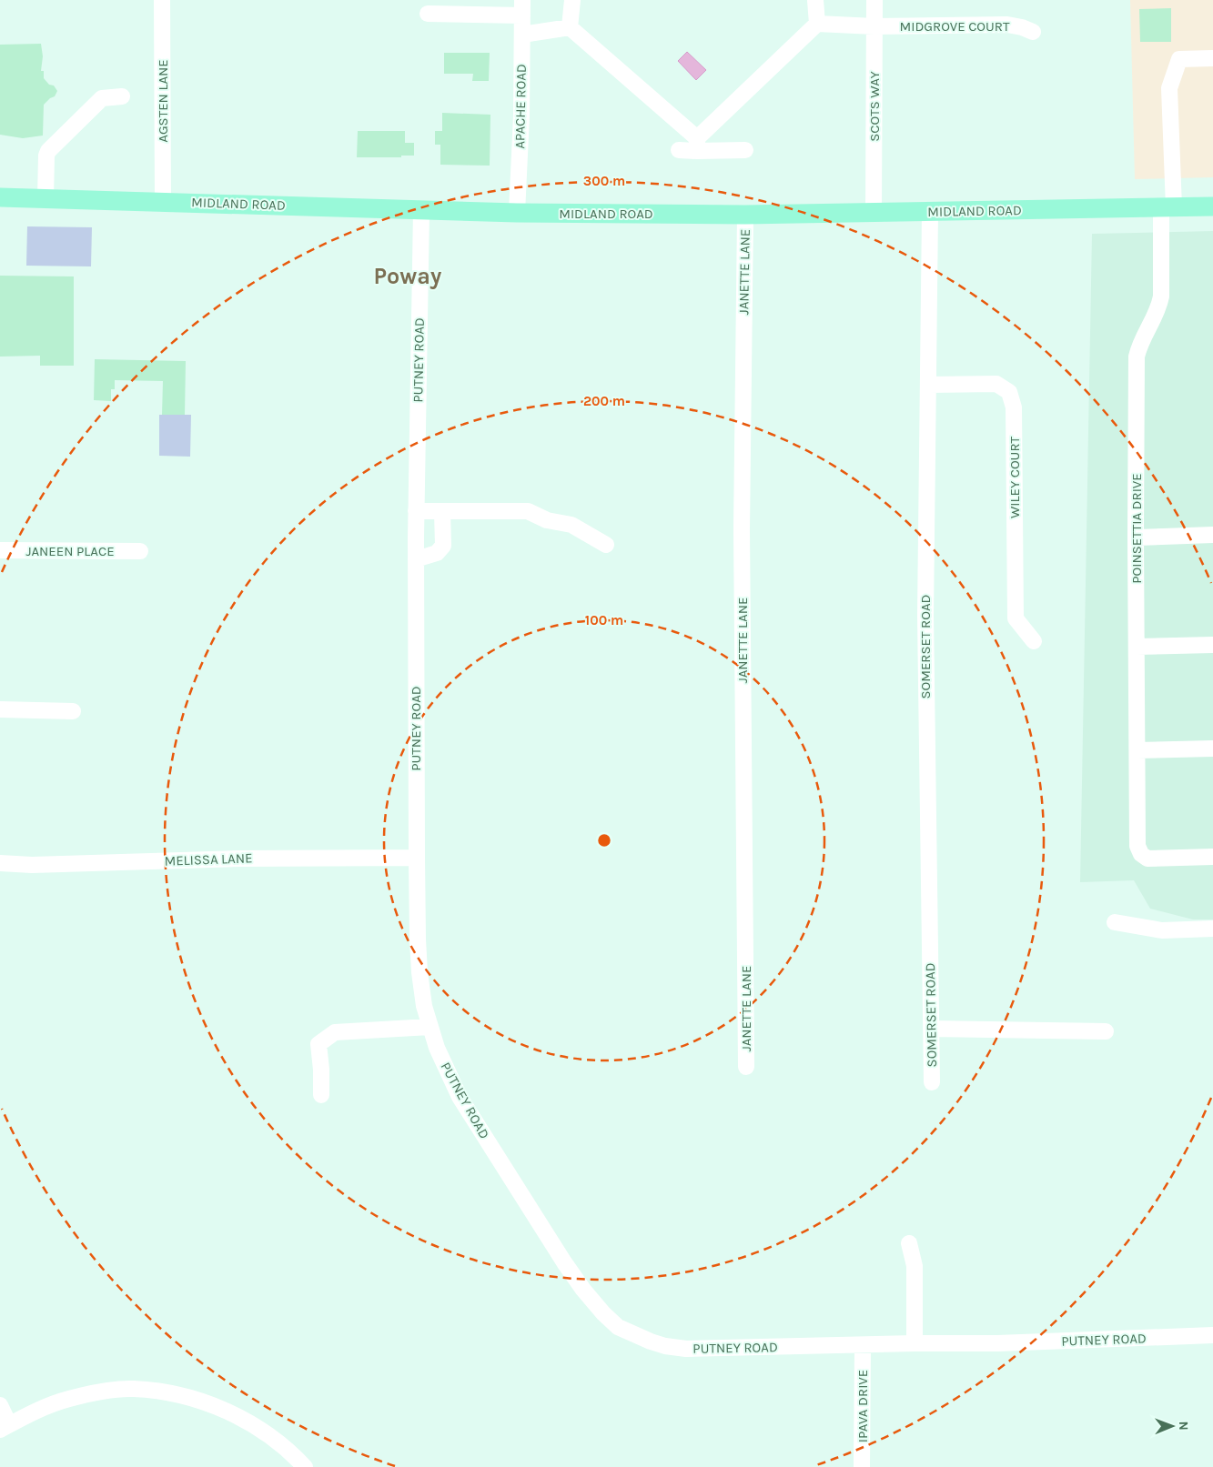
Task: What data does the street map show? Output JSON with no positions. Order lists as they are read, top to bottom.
{
  "streets": {
    "main road": ["MIDLAND ROAD"],
    "street": [
      "MIDGROVE COURT",
      "AGSTEN LANE",
      "APACHE ROAD",
      "SCOTS WAY",
      "JANETTE LANE",
      "PUTNEY ROAD",
      "WILEY COURT",
      "POINSETTIA DRIVE",
      "JANEEN PLACE",
      "SOMERSET ROAD",
      "MELISSA LANE",
      "IPAVA DRIVE"
    ]
  },
  "crossings": [
    ["MIDGROVE COURT", "SCOTS WAY"],
    ["AGSTEN LANE", "MIDLAND ROAD"],
    ["APACHE ROAD", "MIDLAND ROAD"],
    ["SCOTS WAY", "MIDLAND ROAD"],
    ["MIDLAND ROAD", "JANETTE LANE"],
    ["MIDLAND ROAD", "PUTNEY ROAD"],
    ["MIDLAND ROAD", "POINSETTIA DRIVE"],
    ["MIDLAND ROAD", "SOMERSET ROAD"],
    ["PUTNEY ROAD", "MELISSA LANE"],
    ["PUTNEY ROAD", "IPAVA DRIVE"],
    ["WILEY COURT", "SOMERSET ROAD"]
  ],
  "districts": ["Poway"],
  "north": "right",
  "rings": ["300 m", "200 m", "100 m"]
}
